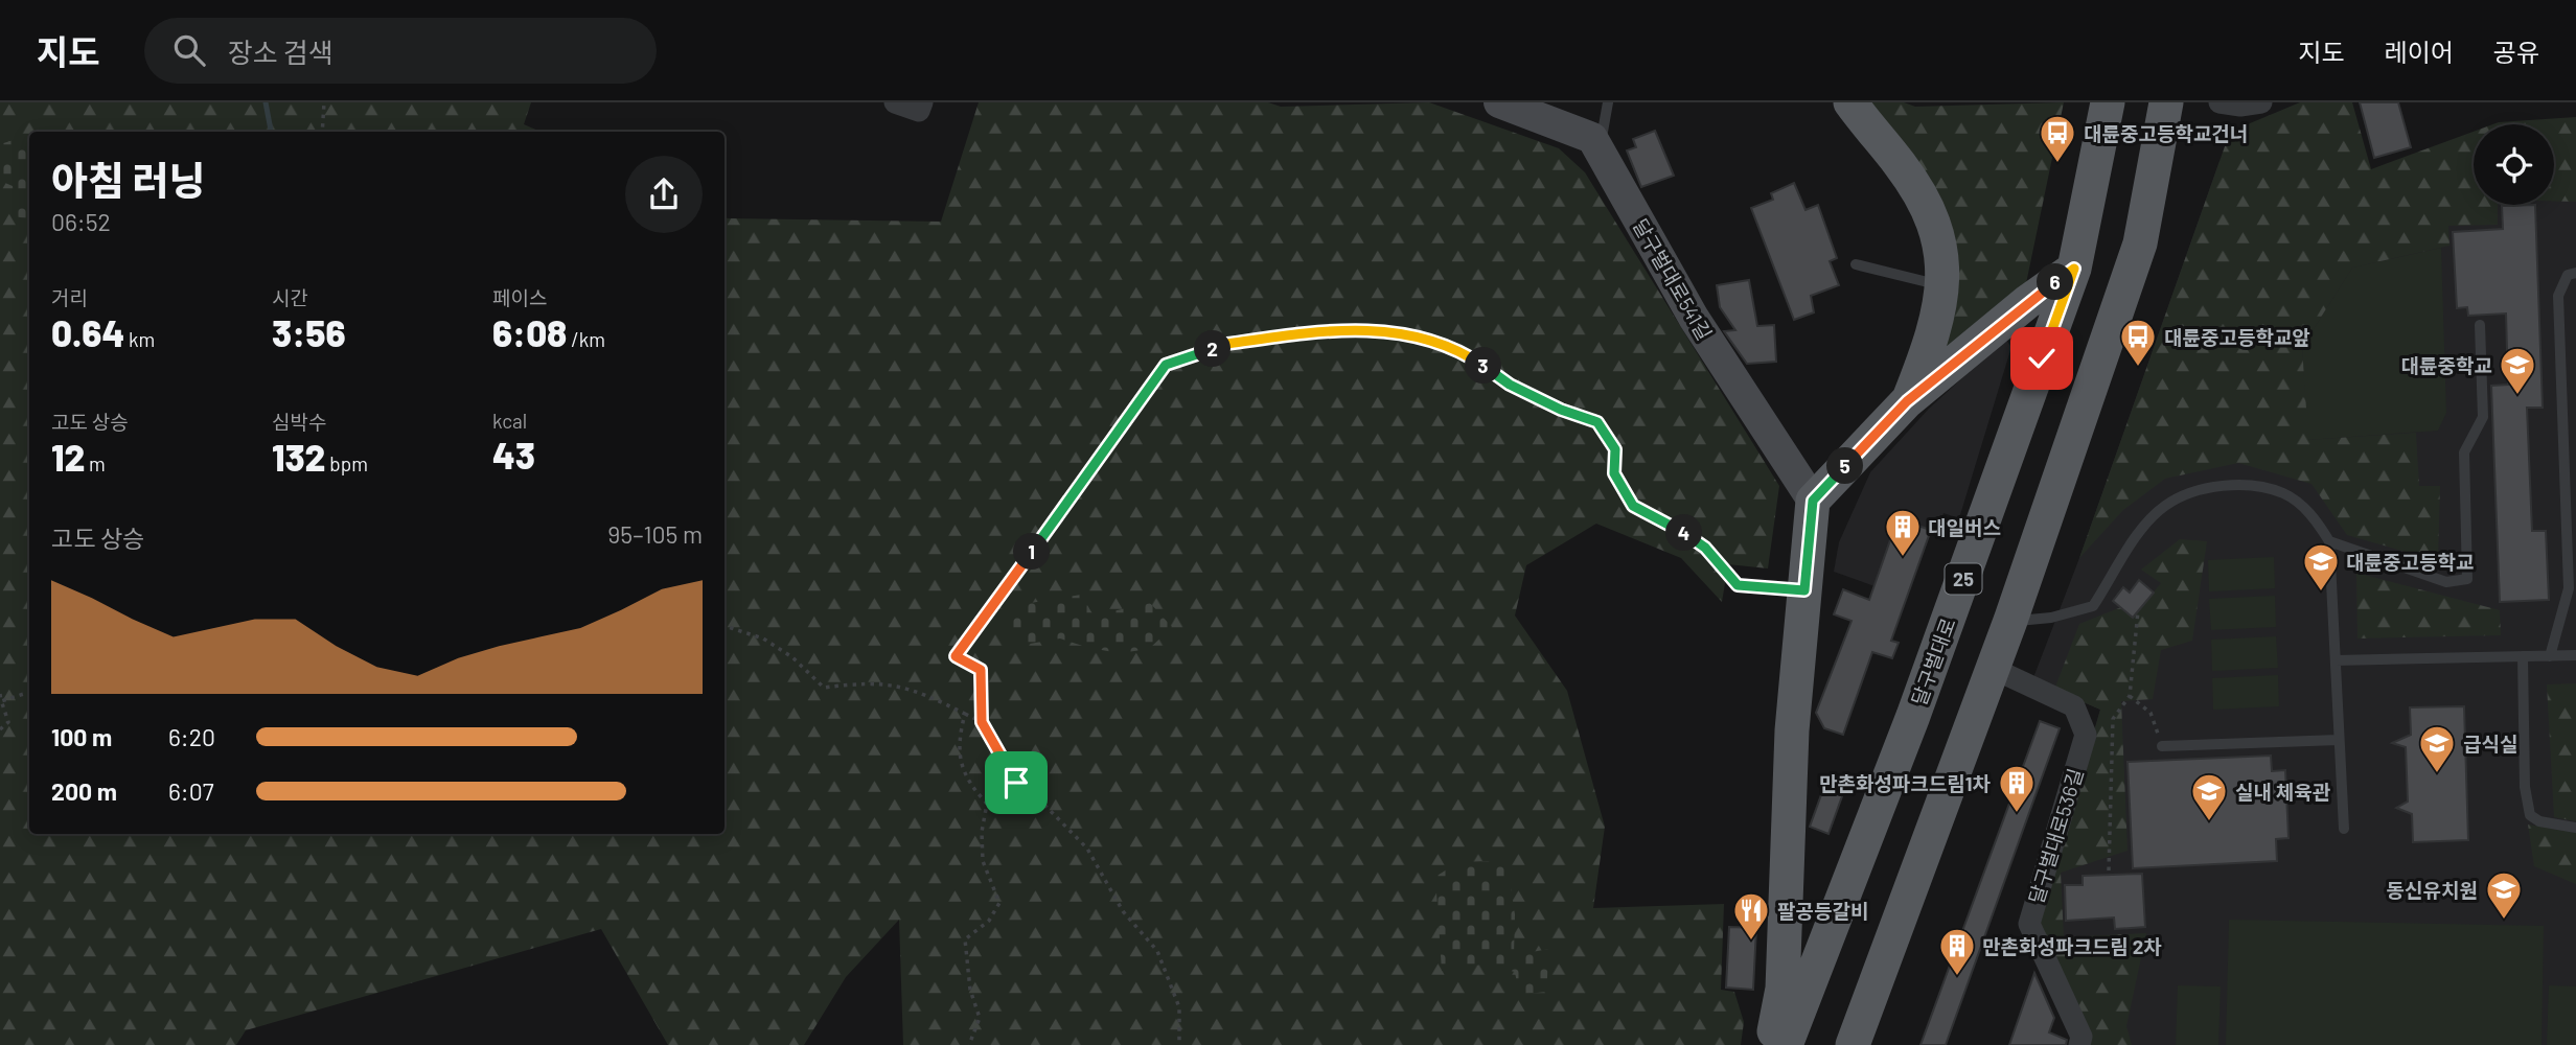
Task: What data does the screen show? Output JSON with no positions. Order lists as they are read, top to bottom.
{
  "streets": {
    "main road": ["25", "달구벌대로"],
    "street": ["달구벌대로541길", "달구벌대로536길"]
  },
  "places": {
    "bus stop": ["대륜중고등학교건너", "대륜중고등학교앞"],
    "school or university": [
      "대륜중학교",
      "대륜중고등학교",
      "급식실",
      "실내 체육관",
      "동신유치원"
    ],
    "building": ["대일버스", "만촌화성파크드림1차", "만촌화성파크드림 2차"],
    "restaurant": ["팔공등갈비"]
  },
  "page": {
    "header": "지도",
    "search": "장소 검색",
    "nav": ["지도", "레이어", "공유"],
    "heading": ["아침 러닝", "06:52"],
    "stats": [
      ["거리", "0.64 km"],
      ["시간", "3:56"],
      ["페이스", "6:08 /km"],
      ["고도 상승", "12 m"],
      ["심박수", "132 bpm"],
      ["kcal", "43"]
    ],
    "pins": [
      "6",
      "2",
      "3",
      "5",
      "4",
      "1"
    ],
    "chart": ["고도 상승", "95–105 m"],
    "list": [
      {
        "name": "100 m",
        "note": "6:20"
      },
      {
        "name": "200 m",
        "note": "6:07"
      }
    ]
  }
}
